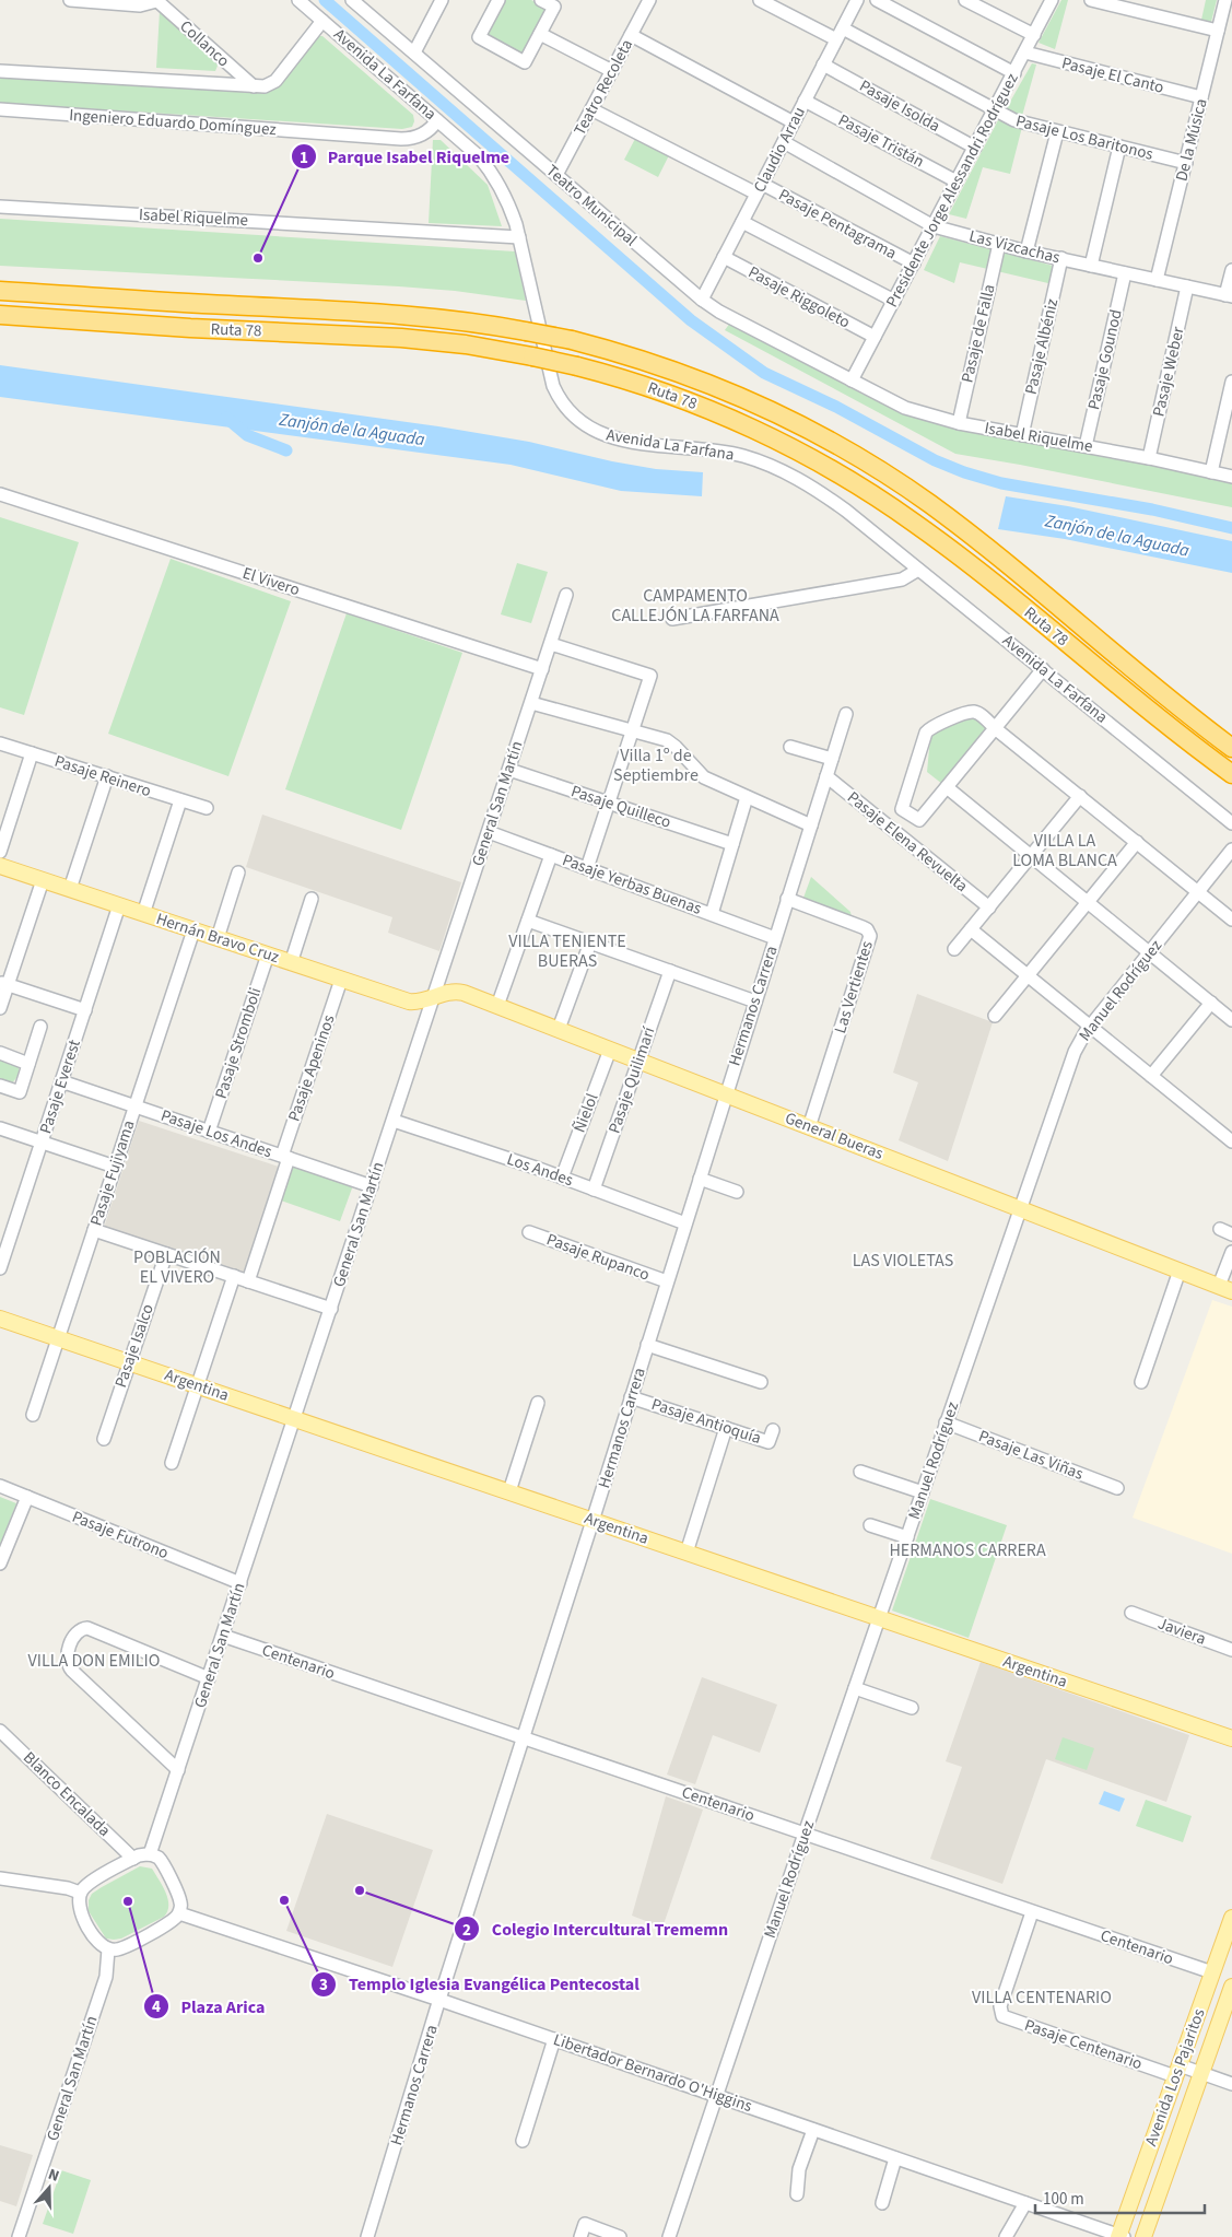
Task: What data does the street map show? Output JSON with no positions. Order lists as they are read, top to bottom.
{
  "streets": {
    "highway": ["Ruta 78"],
    "main road": [
      "Hernán Bravo Cruz",
      "General Bueras",
      "Argentina",
      "Avenida Los Pajaritos"
    ],
    "street": [
      "Collanco",
      "Avenida La Farfana",
      "Pasaje El Canto",
      "Teatro Recoleta",
      "Pasaje Isolda",
      "Ingeniero Eduardo Domínguez",
      "Pasaje Los Baritonos",
      "De la Música",
      "Pasaje Tristán",
      "Claudio Arrau",
      "Presidente Jorge Alessandri Rodríguez",
      "Teatro Municipal",
      "Isabel Riquelme",
      "Pasaje Pentagrama",
      "Las Vizcachas",
      "Pasaje Riggoleto",
      "Pasaje de Falla",
      "Pasaje Albéniz",
      "Pasaje Gounod",
      "Pasaje Weber",
      "El Vivero",
      "Pasaje Reinero",
      "General San Martín",
      "Pasaje Quilleco",
      "Pasaje Elena Revuelta",
      "Pasaje Yerbas Buenas",
      "Las Vertientes",
      "Manuel Rodríguez",
      "Hermanos Carrera",
      "Pasaje Stromboli",
      "Pasaje Apeninos",
      "Pasaje Quilimarí",
      "Pasaje Everest",
      "Ñielol",
      "Pasaje Los Andes",
      "Los Andes",
      "Pasaje Fujiyama",
      "Pasaje Rupanco",
      "Pasaje Isalco",
      "Pasaje Antioquía",
      "Pasaje Las Viñas",
      "Pasaje Futrono",
      "Javiera",
      "Centenario",
      "Blanco Encalada",
      "Pasaje Centenario",
      "Libertador Bernardo O'Higgins"
    ]
  },
  "crossings": [
    ["Avenida La Farfana", "Ingeniero Eduardo Domínguez"],
    ["Avenida La Farfana", "Isabel Riquelme"],
    ["Pasaje El Canto", "De la Música"],
    ["Pasaje El Canto", "Presidente Jorge Alessandri Rodríguez"],
    ["Teatro Recoleta", "Teatro Municipal"],
    ["Teatro Recoleta", "Pasaje Pentagrama"],
    ["Pasaje Isolda", "Claudio Arrau"],
    ["Pasaje Isolda", "Presidente Jorge Alessandri Rodríguez"],
    ["Pasaje Los Baritonos", "De la Música"],
    ["Pasaje Los Baritonos", "Claudio Arrau"],
    ["Pasaje Los Baritonos", "Presidente Jorge Alessandri Rodríguez"],
    ["De la Música", "Las Vizcachas"],
    ["Pasaje Tristán", "Claudio Arrau"],
    ["Pasaje Tristán", "Presidente Jorge Alessandri Rodríguez"],
    ["Claudio Arrau", "Teatro Municipal"],
    ["Claudio Arrau", "Pasaje Pentagrama"],
    ["Claudio Arrau", "Las Vizcachas"],
    ["Claudio Arrau", "Pasaje Riggoleto"],
    ["Presidente Jorge Alessandri Rodríguez", "Teatro Municipal"],
    ["Presidente Jorge Alessandri Rodríguez", "Isabel Riquelme"],
    ["Presidente Jorge Alessandri Rodríguez", "Pasaje Pentagrama"],
    ["Presidente Jorge Alessandri Rodríguez", "Las Vizcachas"],
    ["Presidente Jorge Alessandri Rodríguez", "Pasaje Riggoleto"],
    ["Teatro Municipal", "Isabel Riquelme"],
    ["Isabel Riquelme", "Pasaje de Falla"],
    ["Isabel Riquelme", "Pasaje Albéniz"],
    ["Isabel Riquelme", "Pasaje Gounod"],
    ["Isabel Riquelme", "Pasaje Weber"],
    ["Las Vizcachas", "Pasaje de Falla"],
    ["Las Vizcachas", "Pasaje Albéniz"],
    ["Las Vizcachas", "Pasaje Gounod"],
    ["Las Vizcachas", "Pasaje Weber"],
    ["El Vivero", "General San Martín"],
    ["General San Martín", "Pasaje Quilleco"],
    ["General San Martín", "Pasaje Yerbas Buenas"],
    ["General San Martín", "Hernán Bravo Cruz"],
    ["General San Martín", "Pasaje Los Andes"],
    ["General San Martín", "General Bueras"],
    ["General San Martín", "Los Andes"],
    ["General San Martín", "Argentina"],
    ["General San Martín", "Pasaje Futrono"],
    ["General San Martín", "Centenario"],
    ["General San Martín", "Blanco Encalada"],
    ["General San Martín", "Libertador Bernardo O'Higgins"],
    ["Pasaje Elena Revuelta", "Hermanos Carrera"],
    ["Pasaje Yerbas Buenas", "Hermanos Carrera"],
    ["Hernán Bravo Cruz", "Pasaje Stromboli"],
    ["Hernán Bravo Cruz", "Pasaje Apeninos"],
    ["Hernán Bravo Cruz", "Pasaje Everest"],
    ["Hernán Bravo Cruz", "General Bueras"],
    ["Hernán Bravo Cruz", "Pasaje Fujiyama"],
    ["Las Vertientes", "Hermanos Carrera"],
    ["Las Vertientes", "General Bueras"],
    ["Manuel Rodríguez", "General Bueras"],
    ["Manuel Rodríguez", "Argentina"],
    ["Manuel Rodríguez", "Pasaje Las Viñas"],
    ["Manuel Rodríguez", "Centenario"],
    ["Manuel Rodríguez", "Libertador Bernardo O'Higgins"],
    ["Hermanos Carrera", "General Bueras"],
    ["Hermanos Carrera", "Los Andes"],
    ["Hermanos Carrera", "Pasaje Rupanco"],
    ["Hermanos Carrera", "Argentina"],
    ["Hermanos Carrera", "Pasaje Antioquía"],
    ["Hermanos Carrera", "Centenario"],
    ["Hermanos Carrera", "Libertador Bernardo O'Higgins"],
    ["Pasaje Stromboli", "Pasaje Los Andes"],
    ["Pasaje Apeninos", "Pasaje Los Andes"],
    ["Pasaje Quilimarí", "General Bueras"],
    ["Pasaje Quilimarí", "Los Andes"],
    ["Pasaje Everest", "Pasaje Los Andes"],
    ["Ñielol", "General Bueras"],
    ["Ñielol", "Los Andes"],
    ["Pasaje Los Andes", "Pasaje Fujiyama"],
    ["Pasaje Fujiyama", "Argentina"],
    ["Pasaje Isalco", "Argentina"],
    ["Centenario", "Pasaje Centenario"],
    ["Centenario", "Avenida Los Pajaritos"],
    ["Blanco Encalada", "Libertador Bernardo O'Higgins"],
    ["Pasaje Centenario", "Avenida Los Pajaritos"],
    ["Libertador Bernardo O'Higgins", "Avenida Los Pajaritos"]
  ],
  "districts": [
    "CAMPAMENTO CALLEJÓN LA FARFANA",
    "Villa 1º de Septiembre",
    "VILLA LA LOMA BLANCA",
    "VILLA TENIENTE BUERAS",
    "POBLACIÓN EL VIVERO",
    "LAS VIOLETAS",
    "HERMANOS CARRERA",
    "VILLA DON EMILIO",
    "VILLA CENTENARIO"
  ],
  "water": ["Zanjón de la Aguada"],
  "places": [
    "Parque Isabel Riquelme",
    "Colegio Intercultural Trememn",
    "Templo Iglesia Evangélica Pentecostal",
    "Plaza Arica"
  ],
  "scale_bar": "100 m",
  "north": "top"
}
